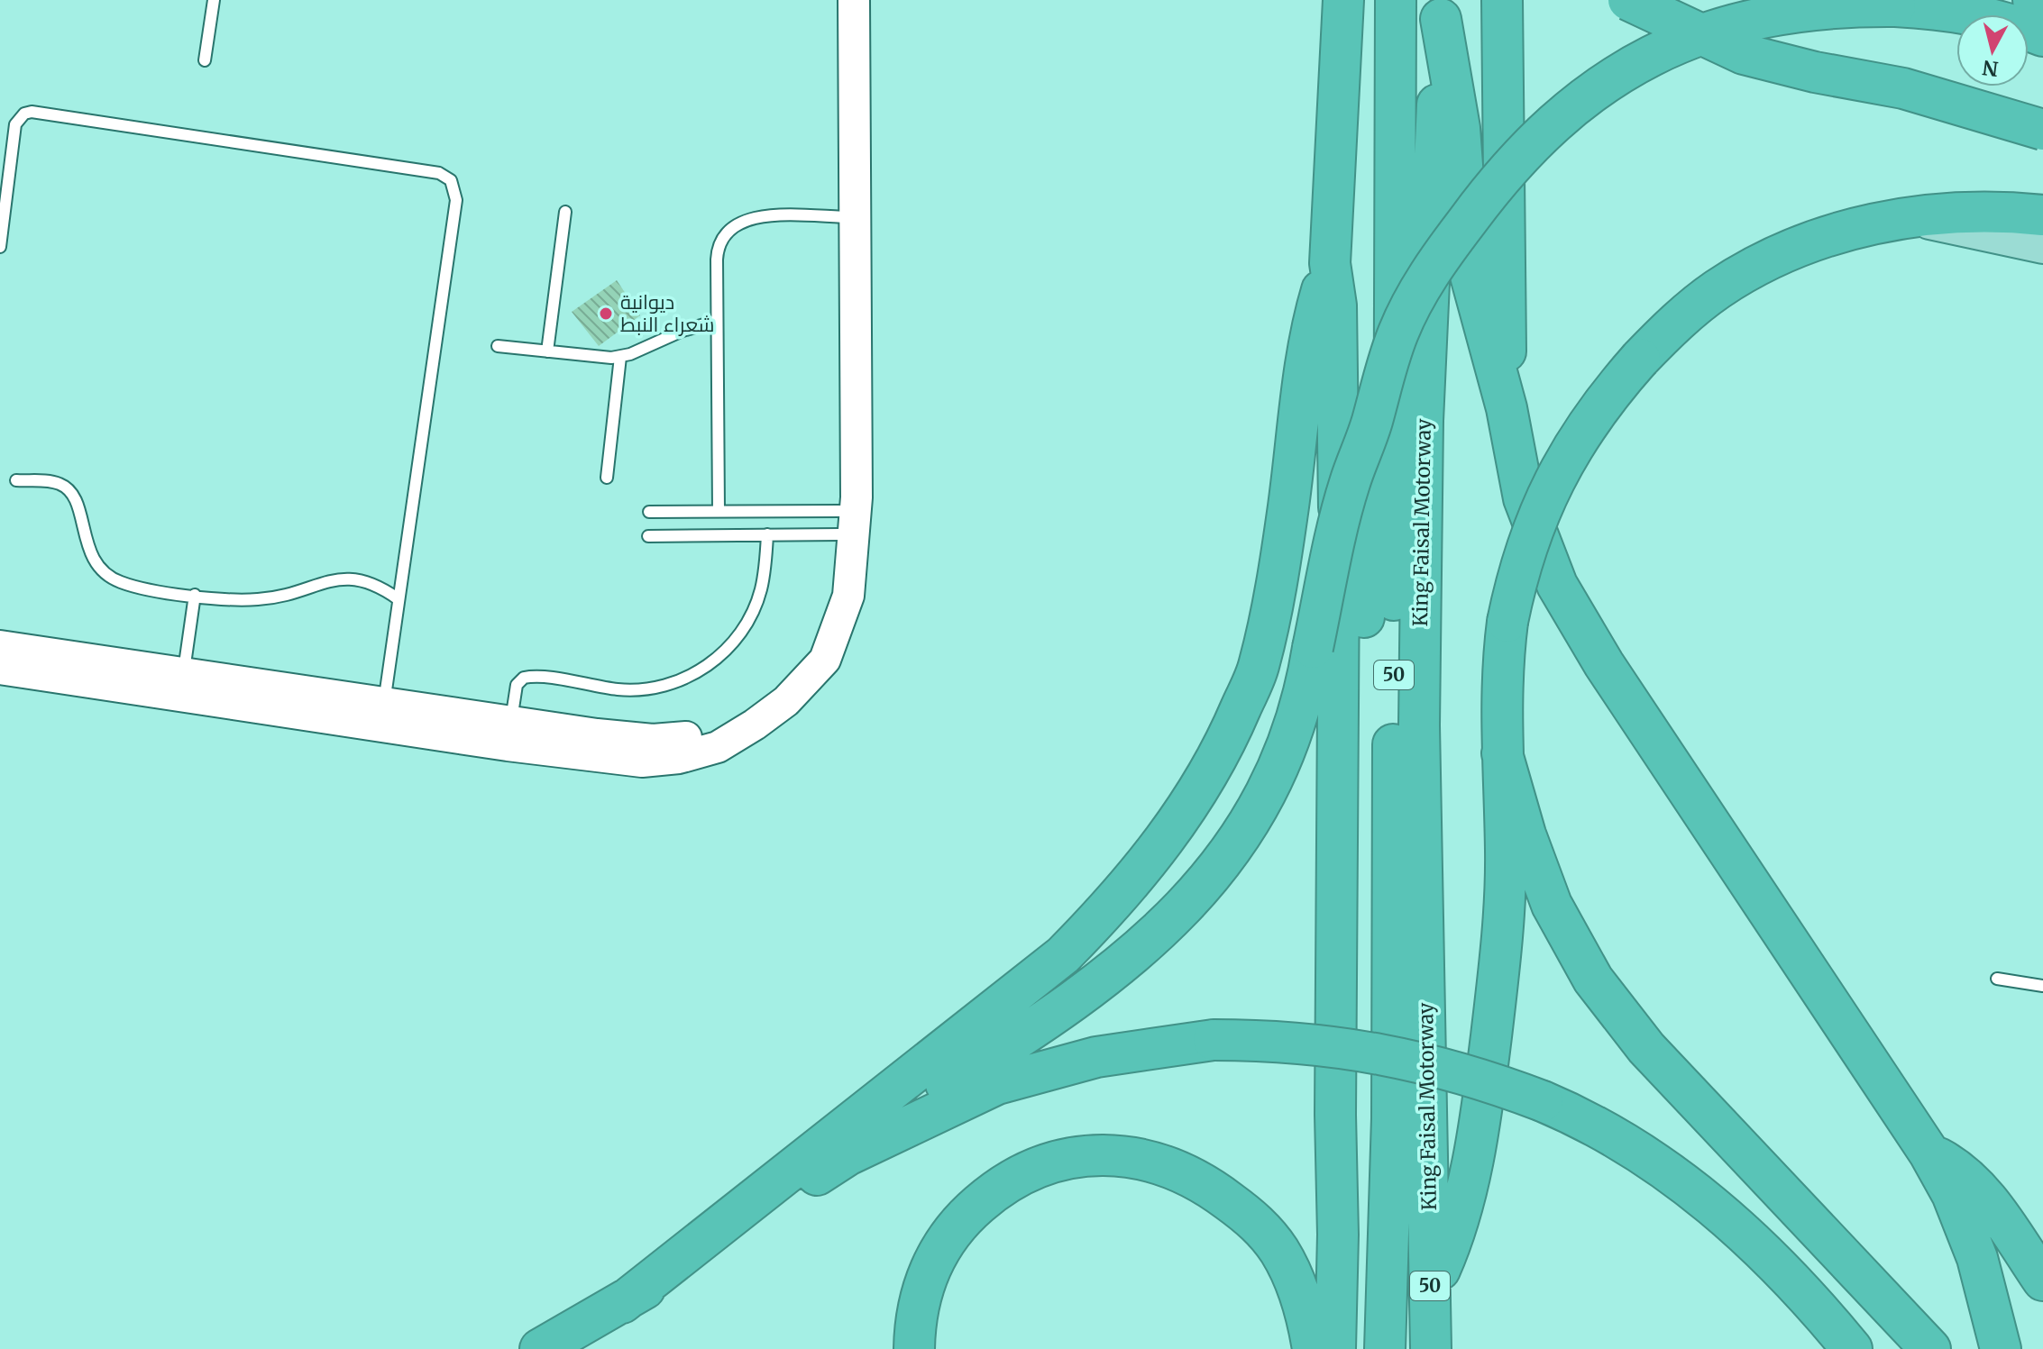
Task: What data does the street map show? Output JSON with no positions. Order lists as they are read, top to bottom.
{
  "streets": {
    "highway": ["King Faisal Motorway", "50"]
  },
  "places": ["ديوانية شعراء النبط"],
  "north": "bottom"
}
